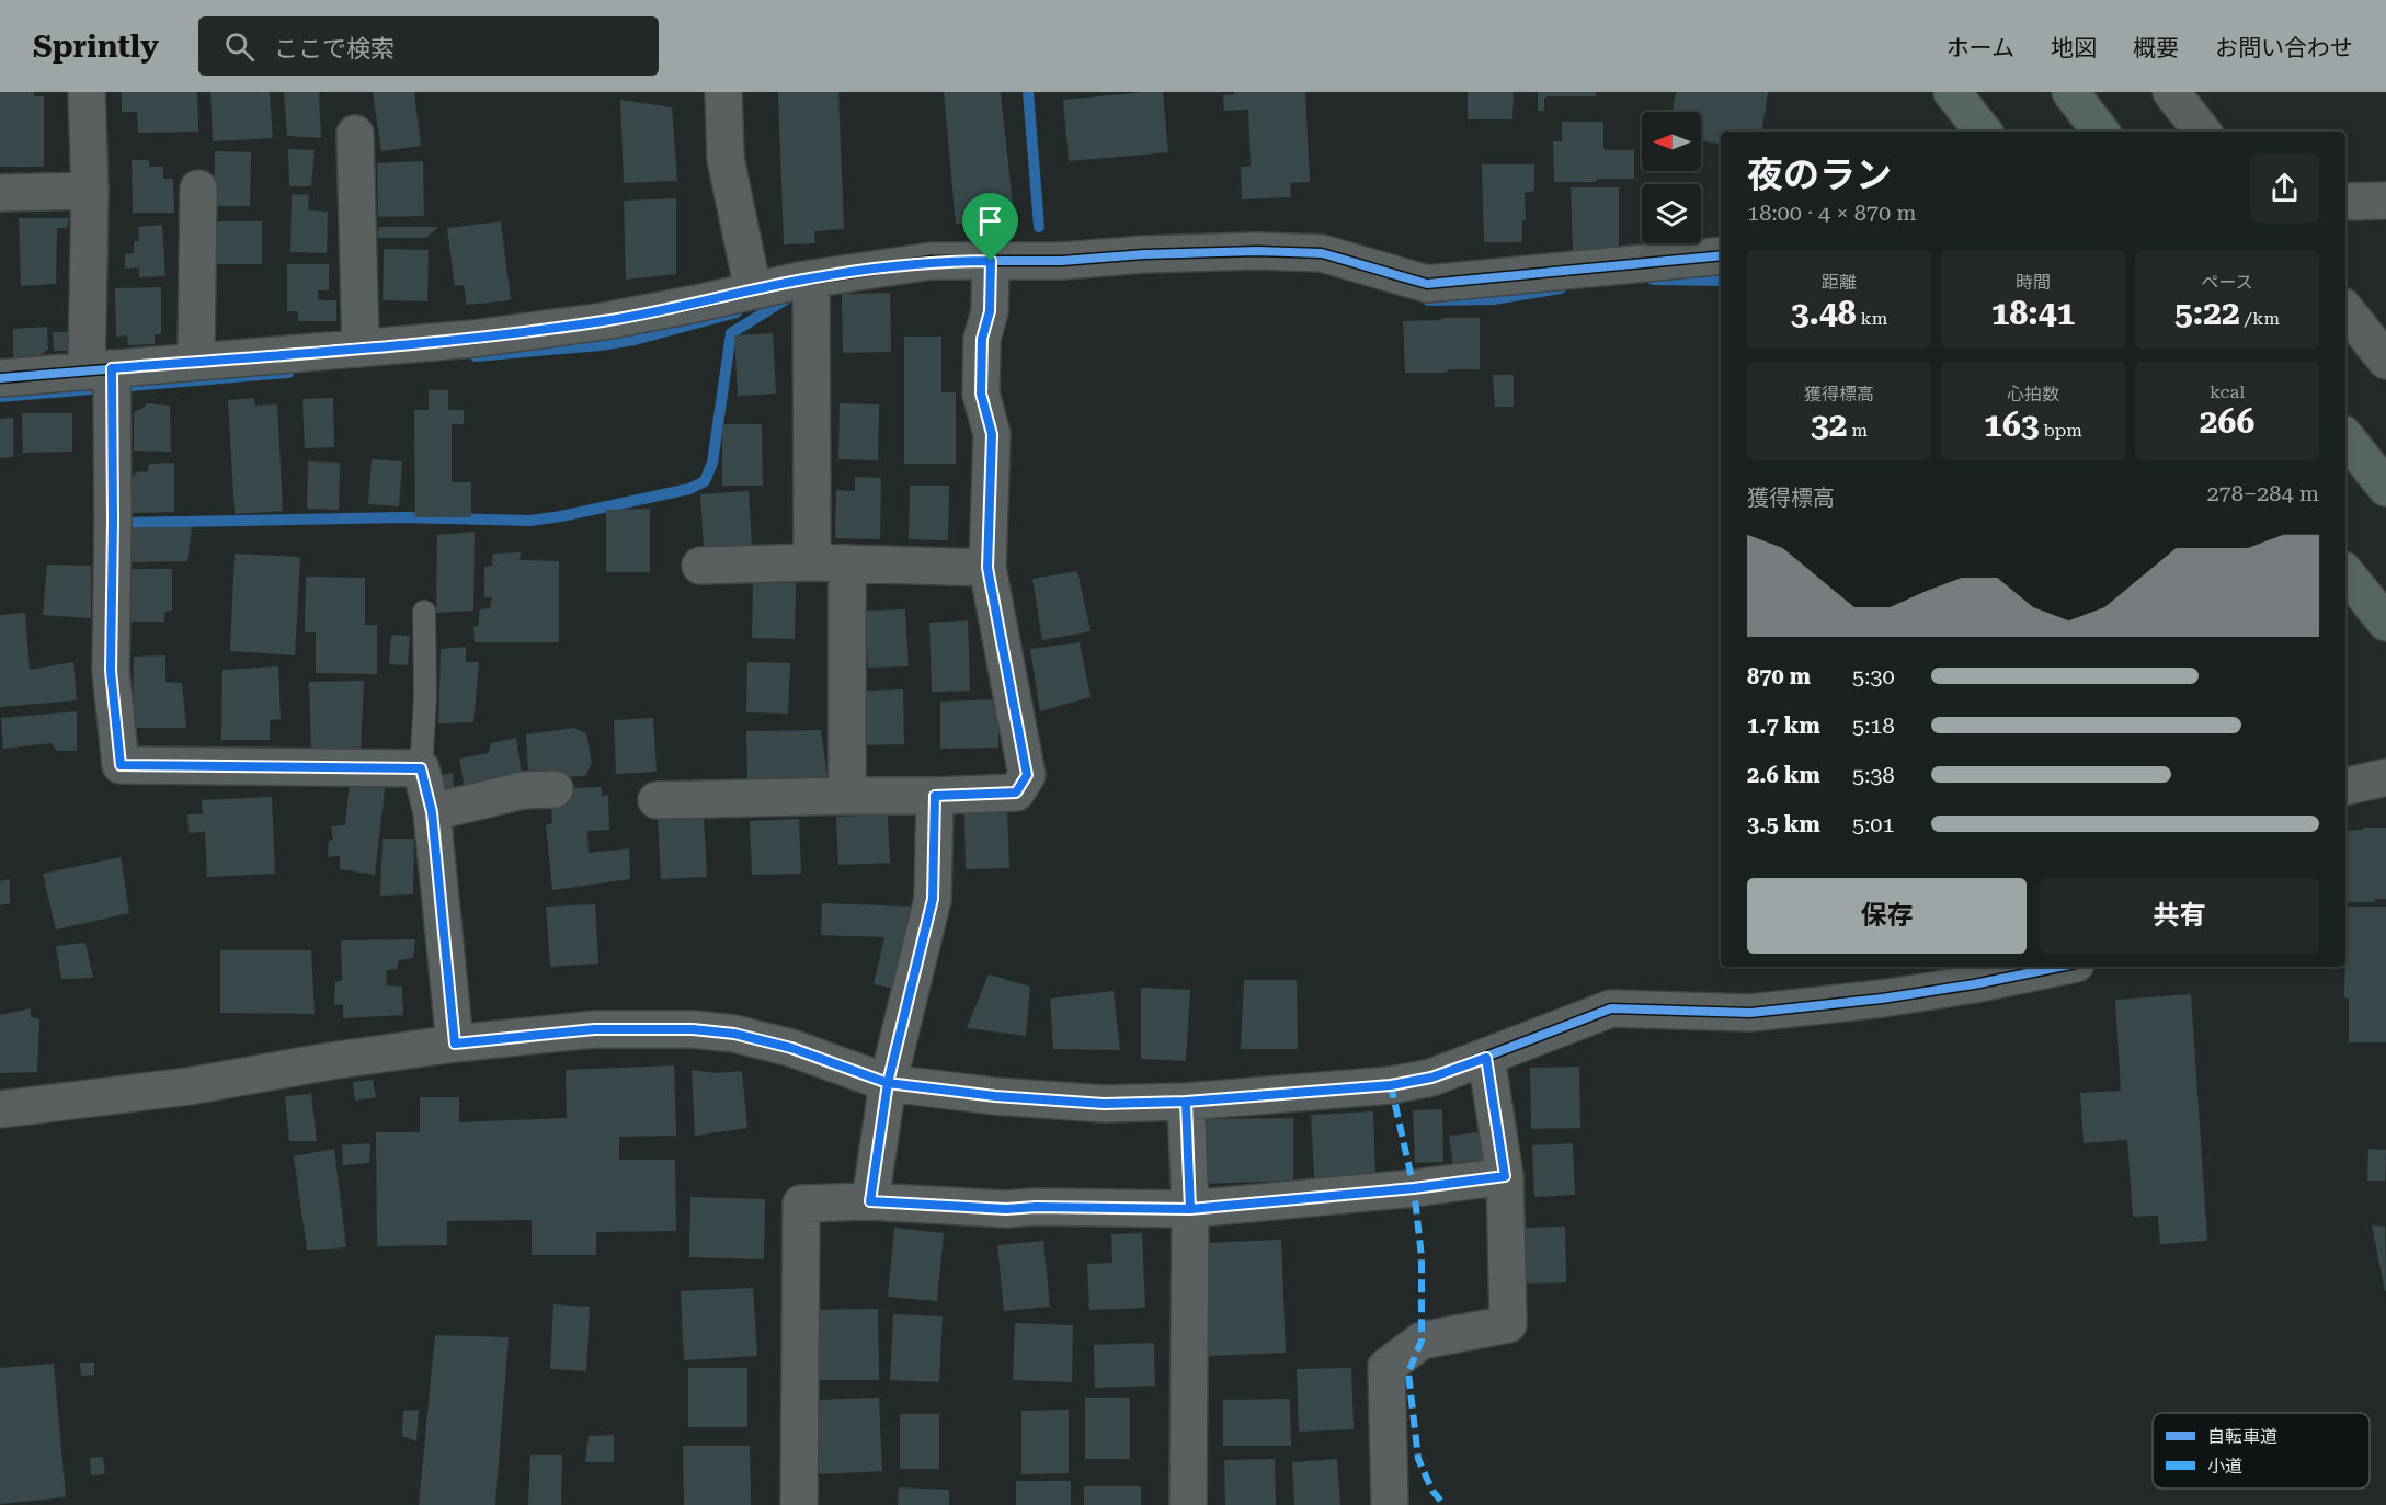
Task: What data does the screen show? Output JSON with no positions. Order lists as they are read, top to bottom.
{
  "legend": ["自転車道", "小道"],
  "north": "left",
  "page": {
    "header": "Sprintly",
    "search": "ここで検索",
    "nav": [
      "ホーム",
      "地図",
      "概要",
      "お問い合わせ"
    ],
    "heading": ["夜のラン", "18:00 · 4 × 870 m"],
    "stats": [
      ["距離", "3.48 km"],
      ["時間", "18:41"],
      ["ペース", "5:22 /km"],
      ["獲得標高", "32 m"],
      ["心拍数", "163 bpm"],
      ["kcal", "266"]
    ],
    "chart": ["獲得標高", "278–284 m"],
    "list": [
      {
        "name": "870 m",
        "note": "5:30"
      },
      {
        "name": "1.7 km",
        "note": "5:18"
      },
      {
        "name": "2.6 km",
        "note": "5:38"
      },
      {
        "name": "3.5 km",
        "note": "5:01"
      }
    ],
    "buttons": ["保存", "共有"]
  }
}
